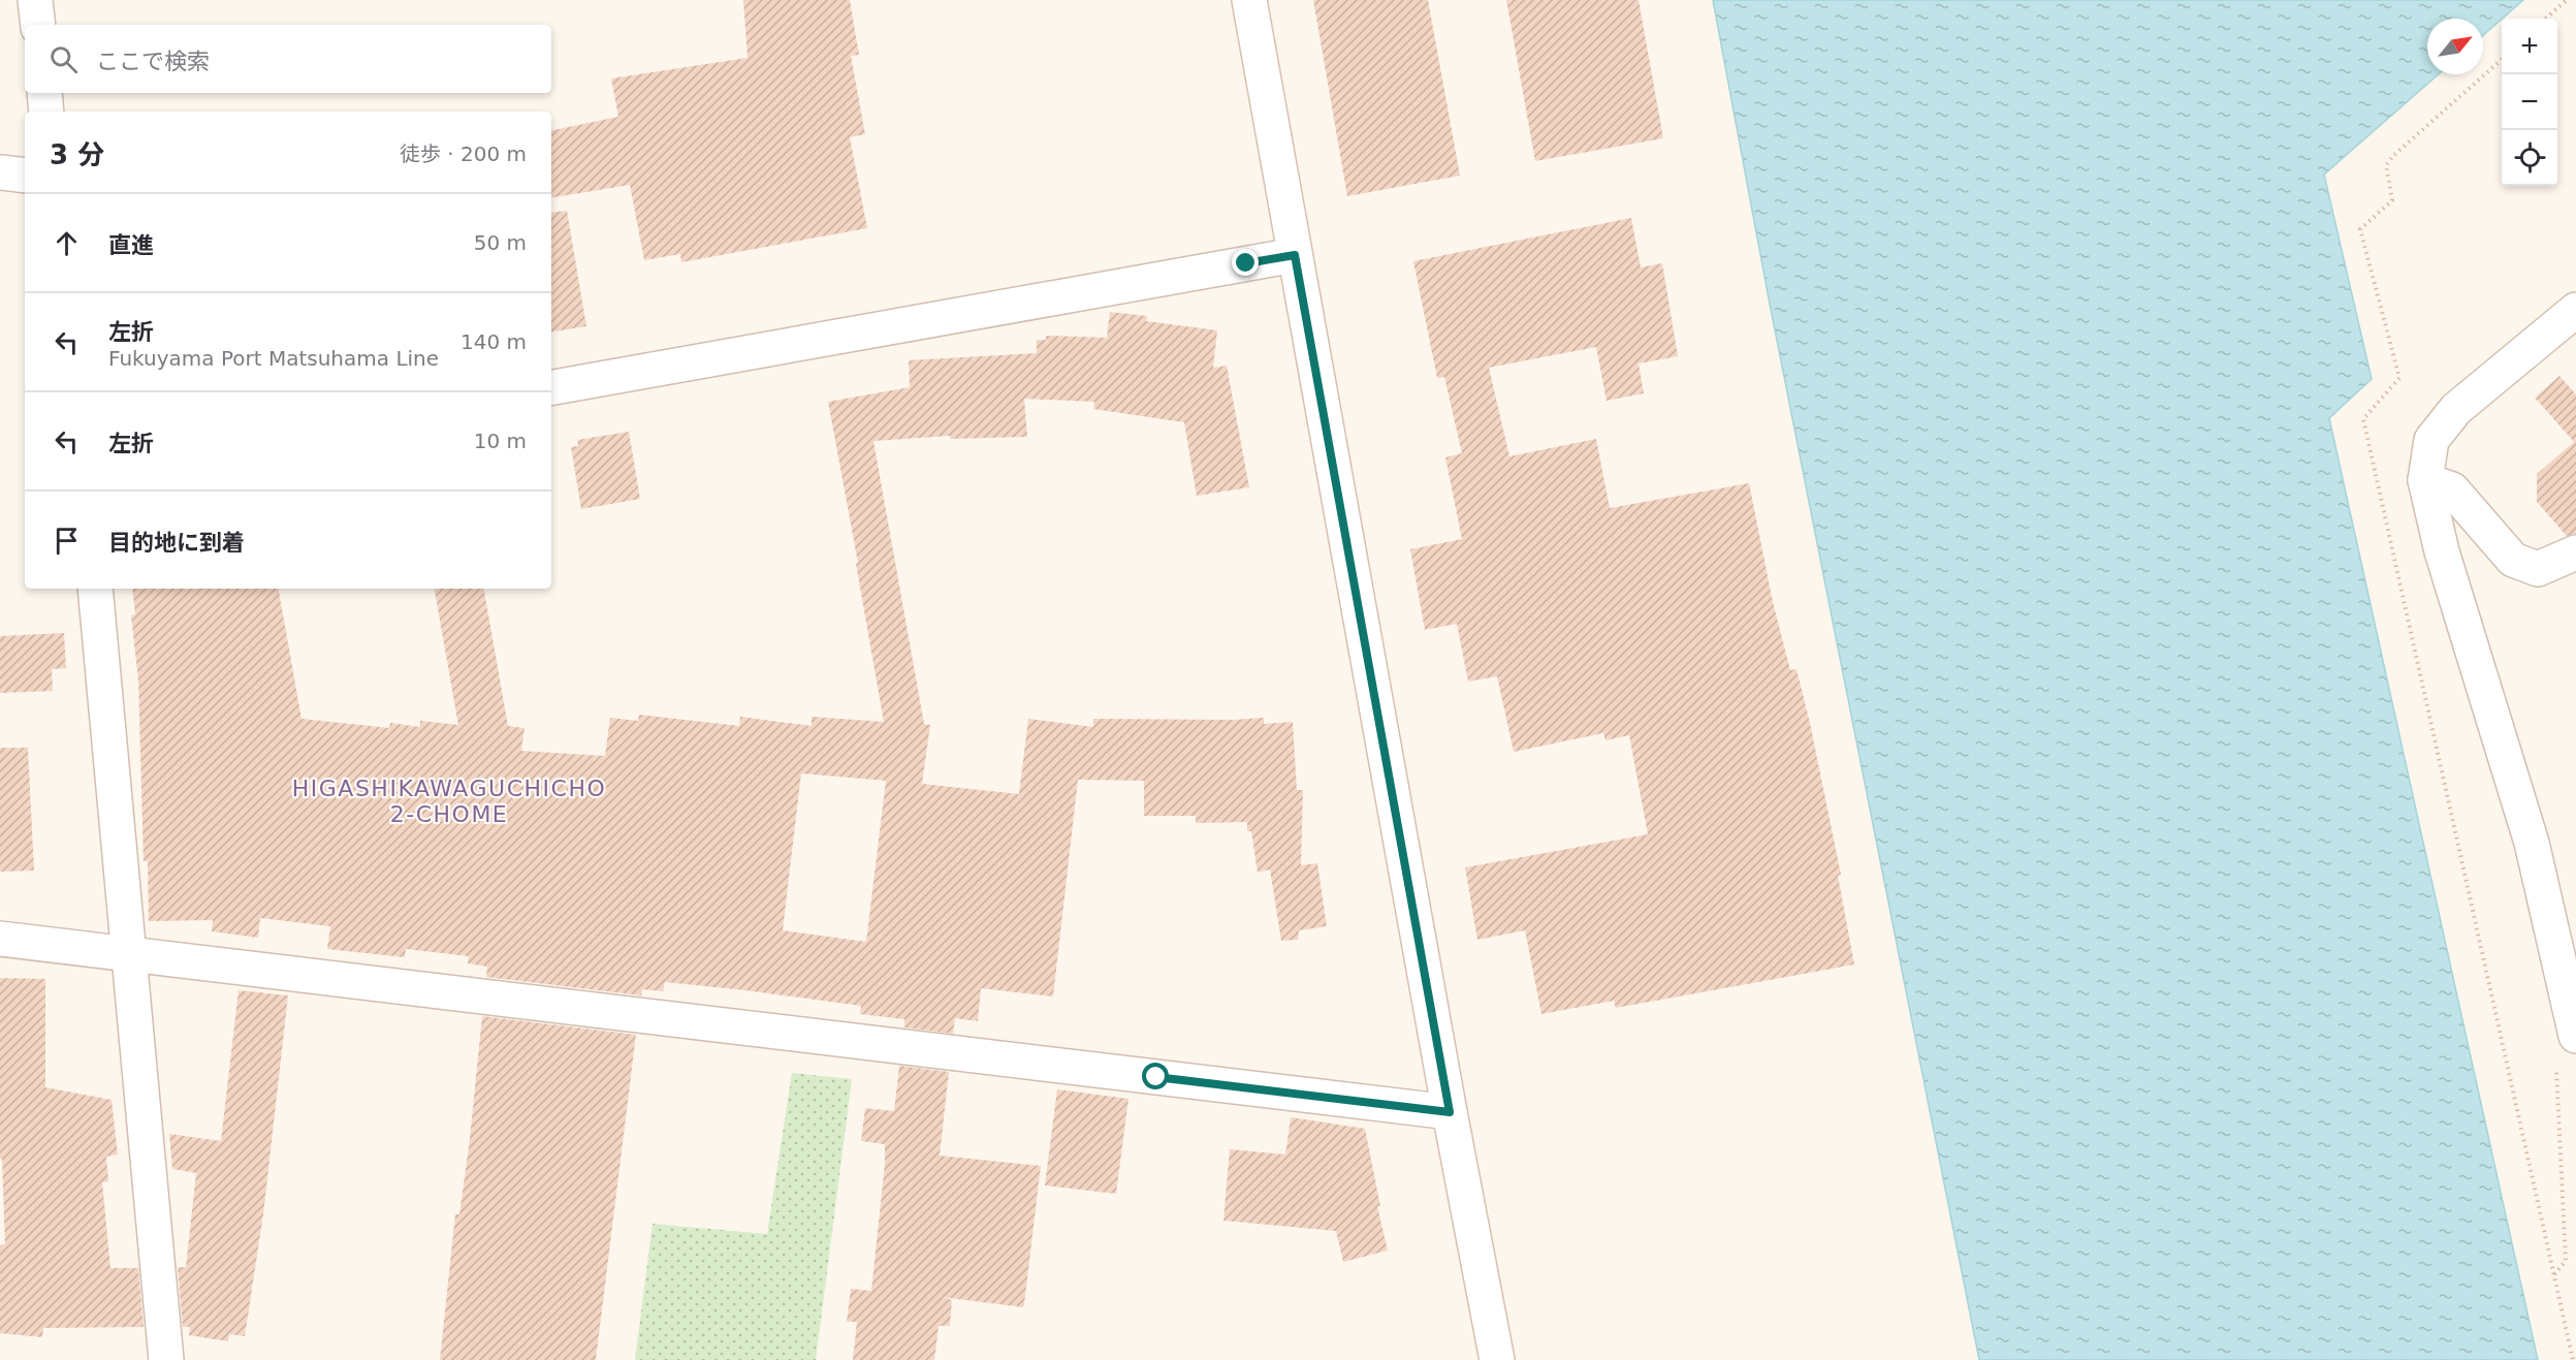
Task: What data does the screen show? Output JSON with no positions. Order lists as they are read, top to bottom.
{
  "districts": ["HIGASHIKAWAGUCHICHO 2-CHOME"],
  "north": "top right",
  "page": {
    "map_buttons": ["+", "−"],
    "search": "ここで検索",
    "heading": ["3 分", "徒歩 · 200 m"],
    "list": [
      ["直進", "50 m"],
      ["左折", "Fukuyama Port Matsuhama Line", "140 m"],
      ["左折", "10 m"],
      "目的地に到着"
    ]
  }
}
